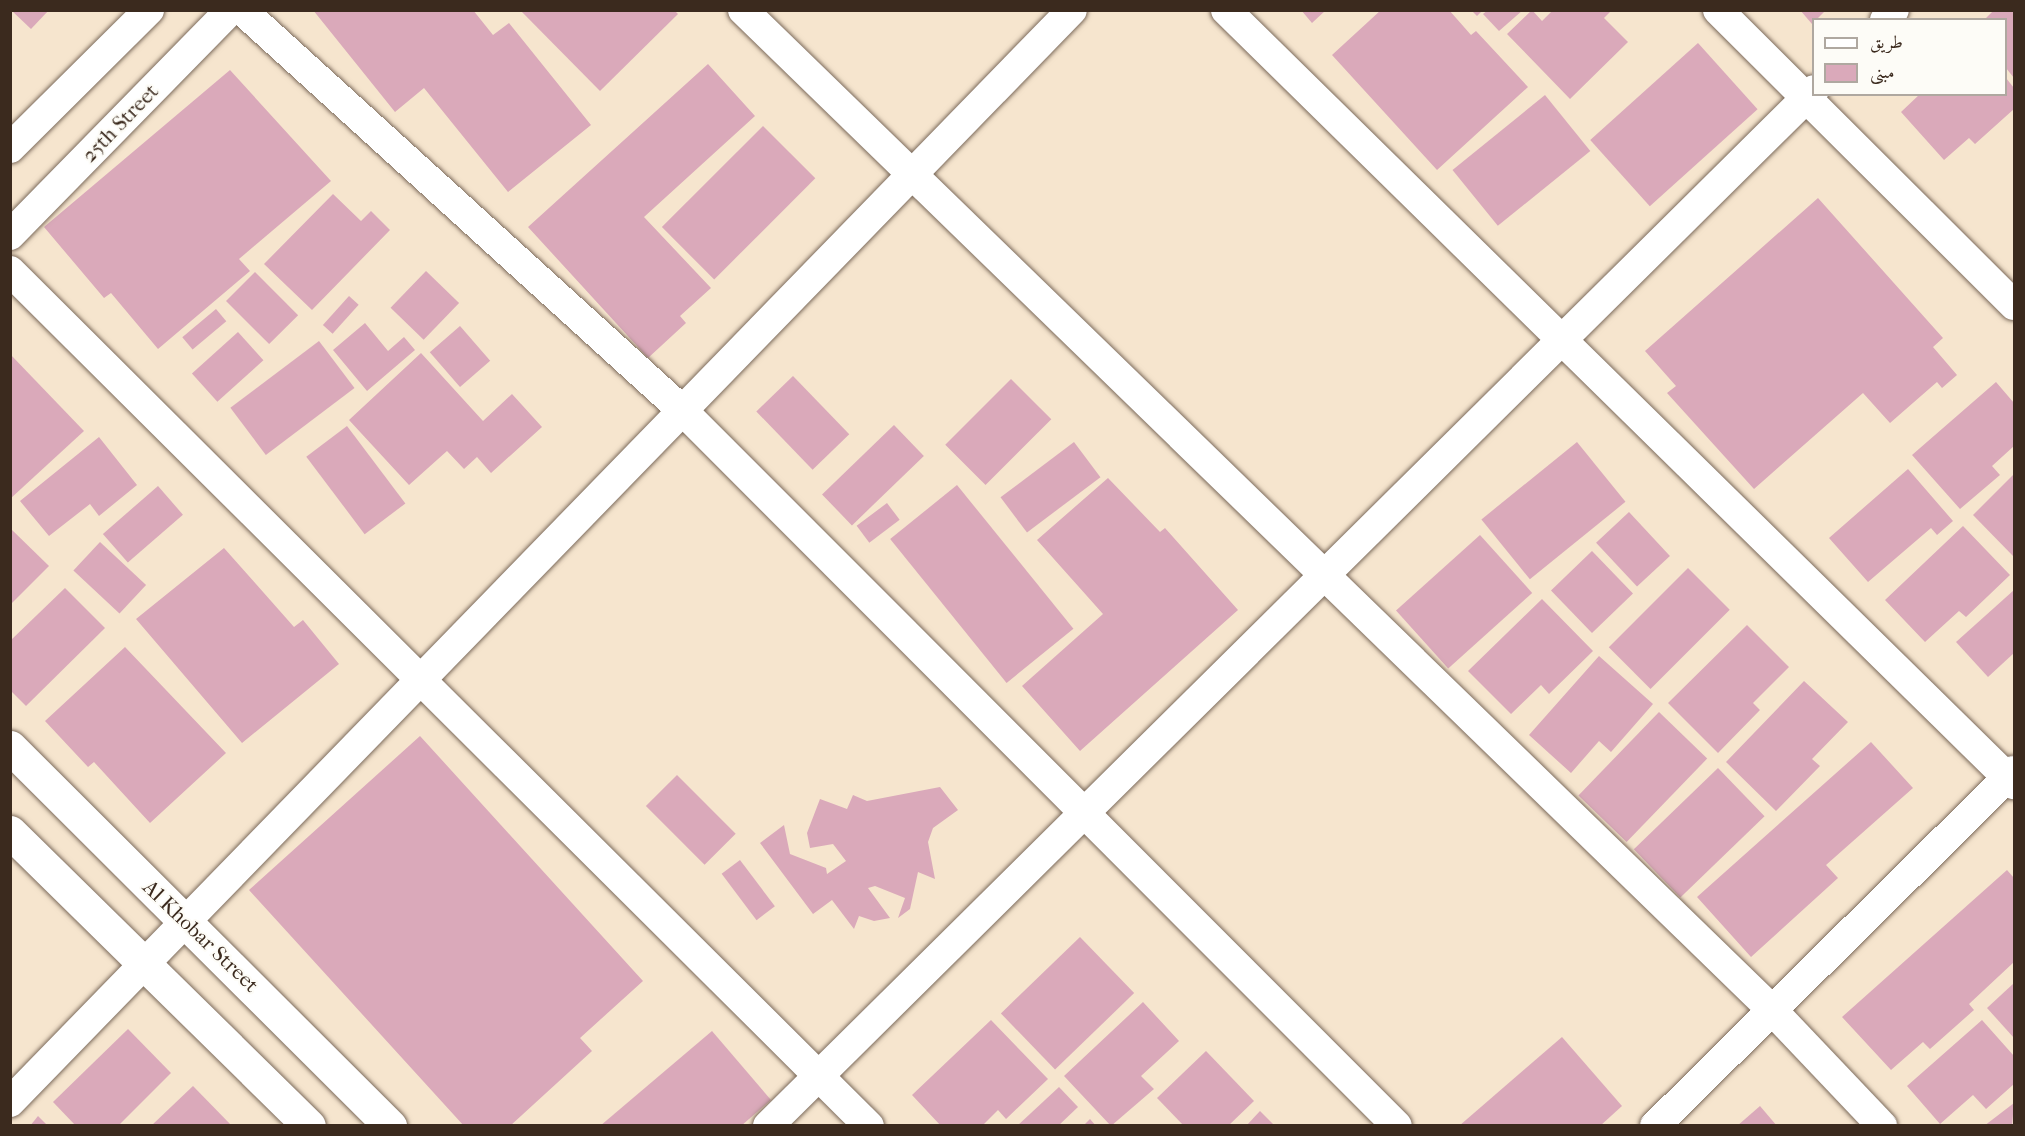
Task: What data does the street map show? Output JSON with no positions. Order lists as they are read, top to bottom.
{
  "streets": {
    "street": ["25th Street", "Al Khobar Street"]
  },
  "legend": ["طريق", "مبنى"]
}
